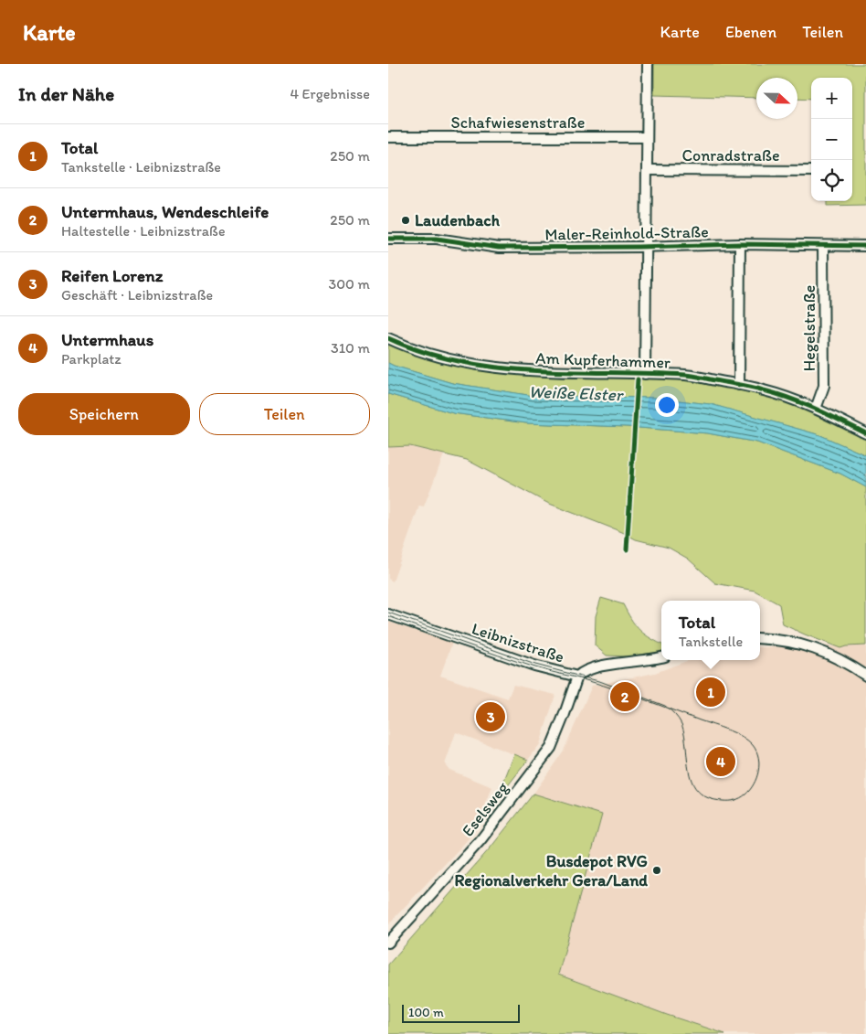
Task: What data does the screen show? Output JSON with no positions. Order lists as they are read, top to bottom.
{
  "streets": {
    "street": [
      "Schafwiesenstraße",
      "Conradstraße",
      "Maler-Reinhold-Straße",
      "Hegelstraße",
      "Am Kupferhammer",
      "Leibnizstraße",
      "Eselsweg"
    ]
  },
  "crossings": [
    ["Maler-Reinhold-Straße", "Hegelstraße"],
    ["Hegelstraße", "Am Kupferhammer"],
    ["Leibnizstraße", "Eselsweg"]
  ],
  "water": ["Weiße Elster"],
  "places": ["Laudenbach", "Busdepot RVG Regionalverkehr Gera/Land"],
  "scale_bar": "100 m",
  "north": "right",
  "page": {
    "header": "Karte",
    "nav": ["Karte", "Ebenen", "Teilen"],
    "heading": ["In der Nähe", "4 Ergebnisse"],
    "map_buttons": ["+", "−"],
    "list": [
      {
        "mark": "1",
        "name": "Total",
        "note": "Tankstelle · Leibnizstraße",
        "value": "250 m"
      },
      {
        "mark": "2",
        "name": "Untermhaus, Wendeschleife",
        "note": "Haltestelle · Leibnizstraße",
        "value": "250 m"
      },
      {
        "mark": "3",
        "name": "Reifen Lorenz",
        "note": "Geschäft · Leibnizstraße",
        "value": "300 m"
      },
      {
        "mark": "4",
        "name": "Untermhaus",
        "note": "Parkplatz",
        "value": "310 m"
      }
    ],
    "buttons": ["Speichern", "Teilen"],
    "popup": ["Total", "Tankstelle"],
    "pins": [
      "1",
      "2",
      "3",
      "4"
    ],
    "scale": "100 m"
  }
}
